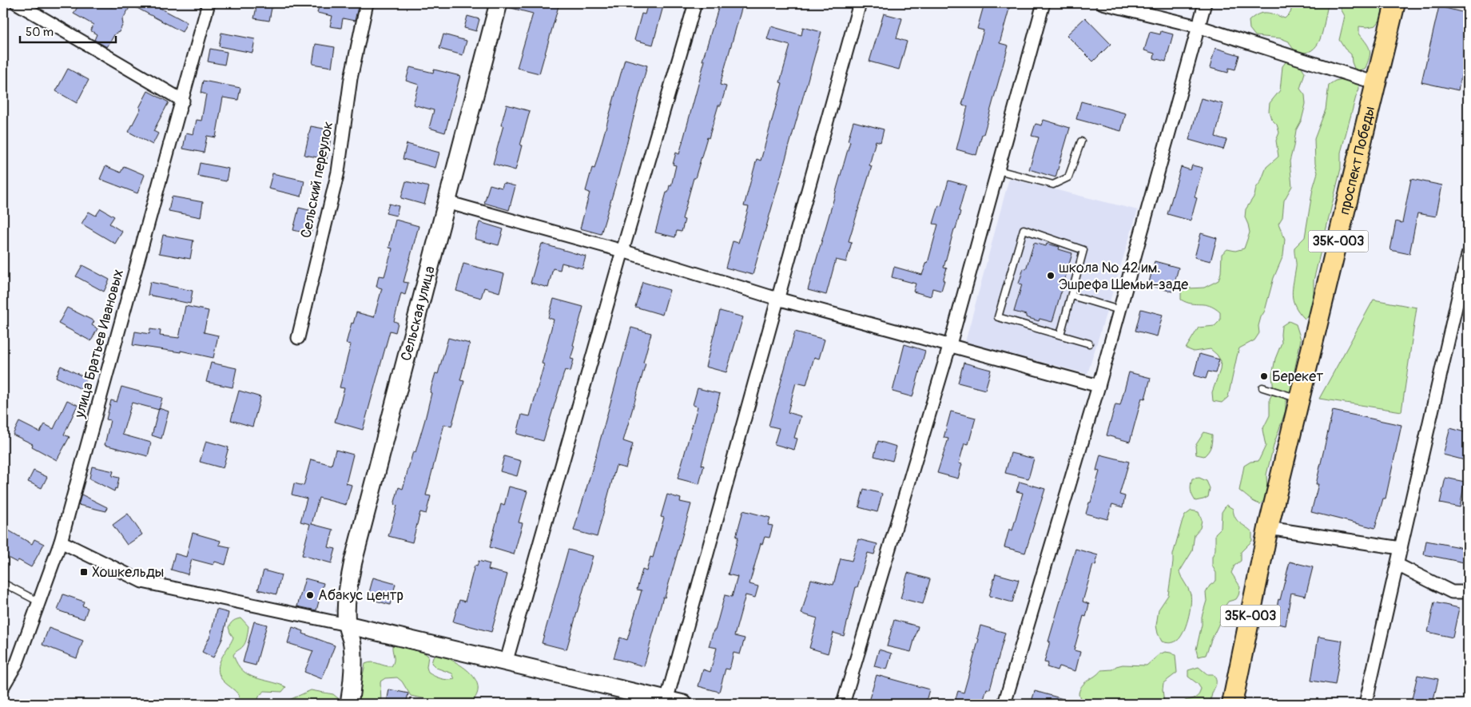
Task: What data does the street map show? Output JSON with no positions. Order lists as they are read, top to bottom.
{
  "streets": {
    "main road": ["проспект Победы", "35К-003", "Сельская улица"],
    "street": ["Сельский переулок", "улица Братьев Ивановых"]
  },
  "crossings": [
    ["проспект Победы", "35К-003"]
  ],
  "places": {
    "other": ["школа № 42 им. Эшрефа Шемьи-заде", "Берекет", "Абакус центр"],
    "transit": ["Хошкельды"]
  },
  "scale_bar": "50 m"
}
